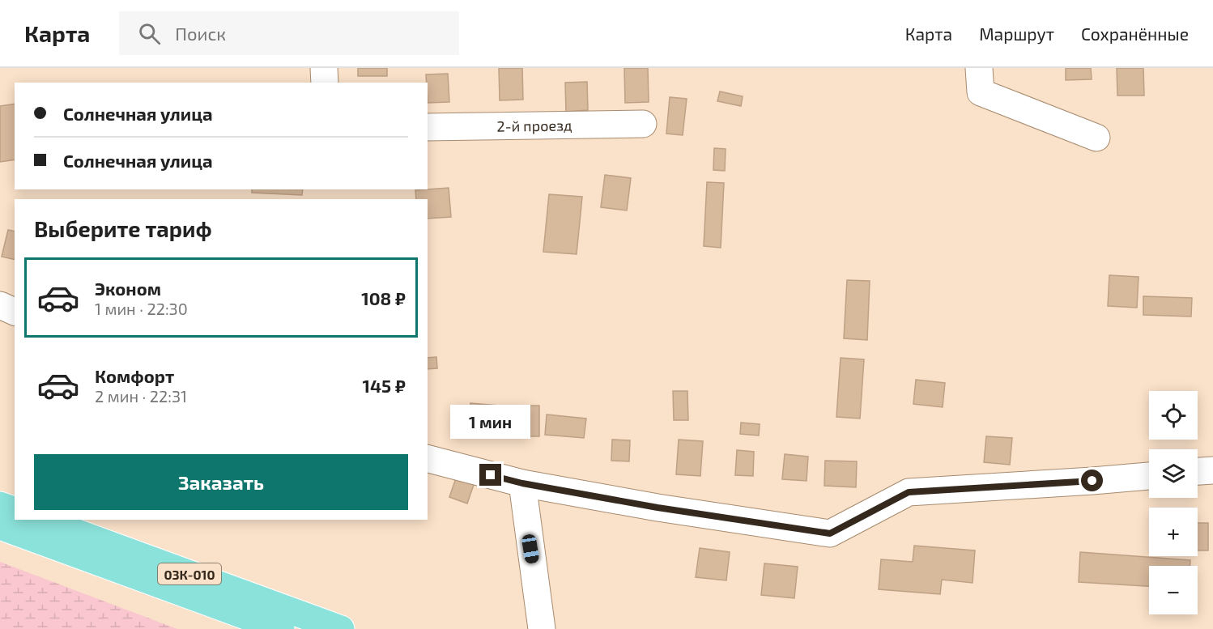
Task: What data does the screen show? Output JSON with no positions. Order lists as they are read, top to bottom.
{
  "streets": {
    "main road": ["03К-010"],
    "street": ["2-й проезд"]
  },
  "page": {
    "header": "Карта",
    "search": "Поиск",
    "nav": ["Карта", "Маршрут", "Сохранённые"],
    "banner": ["Солнечная улица", "Солнечная улица"],
    "heading": "Выберите тариф",
    "list": [
      {
        "name": "Эконом",
        "note": "1 мин · 22:30",
        "value": "108 ₽"
      },
      {
        "name": "Комфорт",
        "note": "2 мин · 22:31",
        "value": "145 ₽"
      }
    ],
    "map_buttons": ["+", "−"],
    "bubble": "1 мин",
    "buttons": "Заказать"
  }
}
